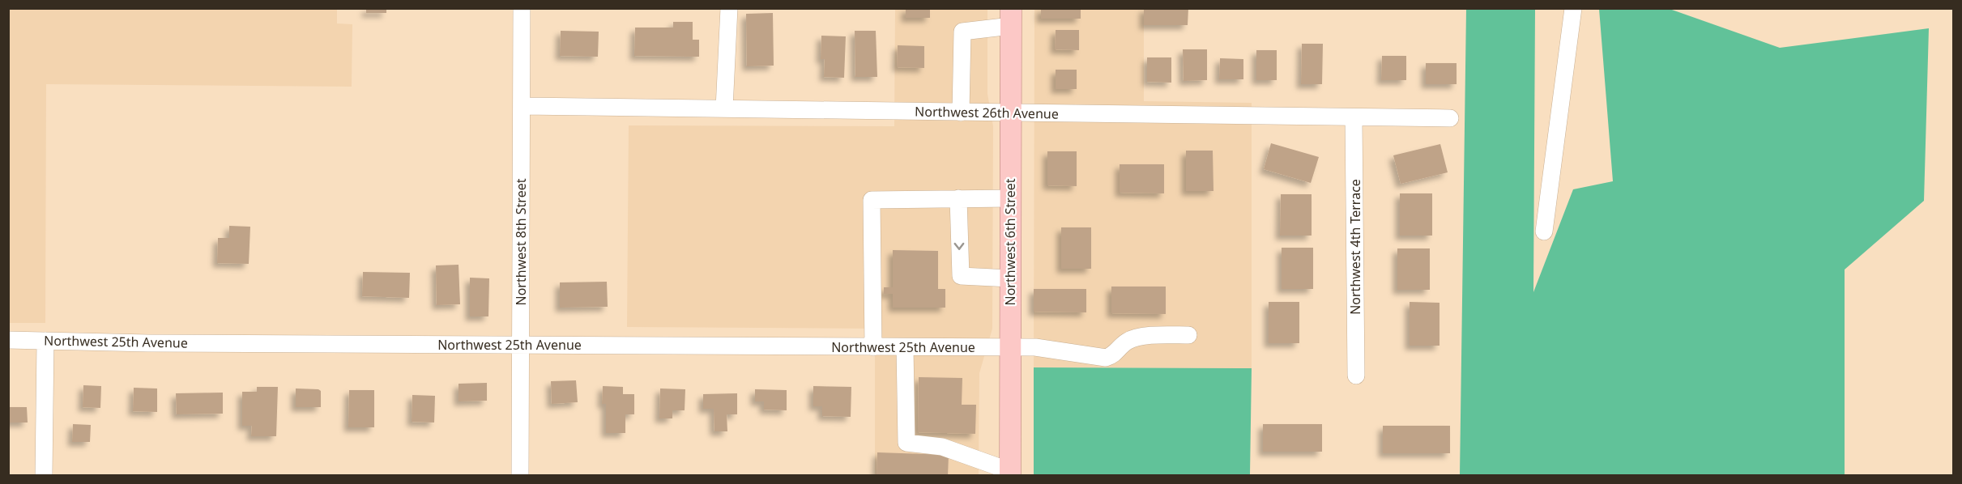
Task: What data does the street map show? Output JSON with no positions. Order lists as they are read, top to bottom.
{
  "streets": {
    "main road": ["Northwest 6th Street"],
    "street": [
      "Northwest 26th Avenue",
      "Northwest 8th Street",
      "Northwest 4th Terrace",
      "Northwest 25th Avenue"
    ]
  },
  "crossings": [
    ["Northwest 26th Avenue", "Northwest 8th Street"],
    ["Northwest 26th Avenue", "Northwest 6th Street"],
    ["Northwest 26th Avenue", "Northwest 4th Terrace"],
    ["Northwest 8th Street", "Northwest 25th Avenue"],
    ["Northwest 6th Street", "Northwest 25th Avenue"]
  ]
}
